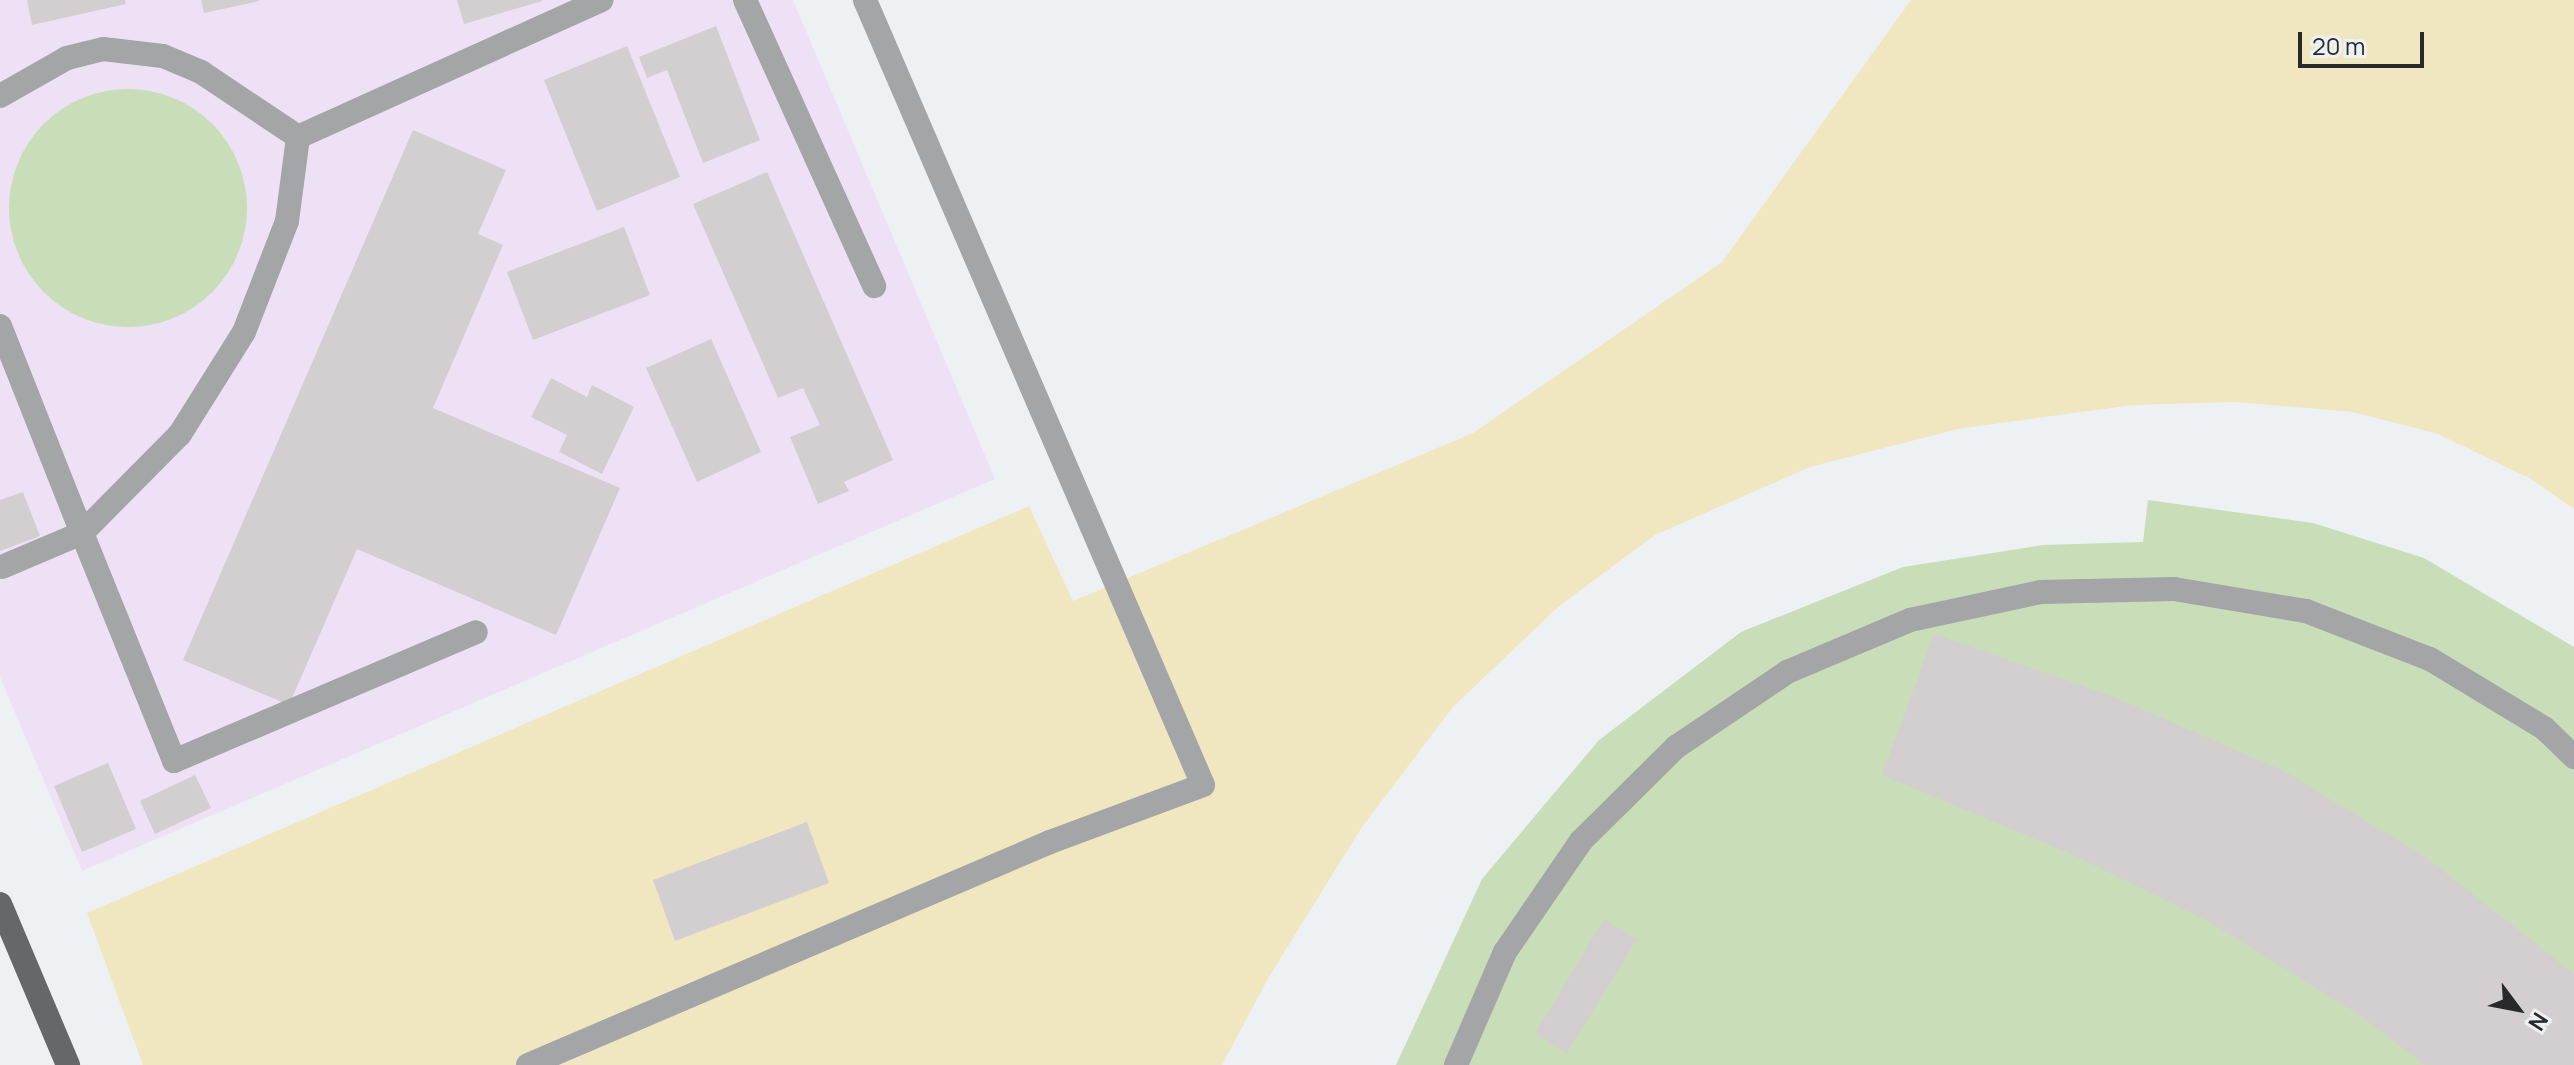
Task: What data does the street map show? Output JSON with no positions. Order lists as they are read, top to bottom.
{
  "scale_bar": "20 m",
  "north": "bottom right"
}
